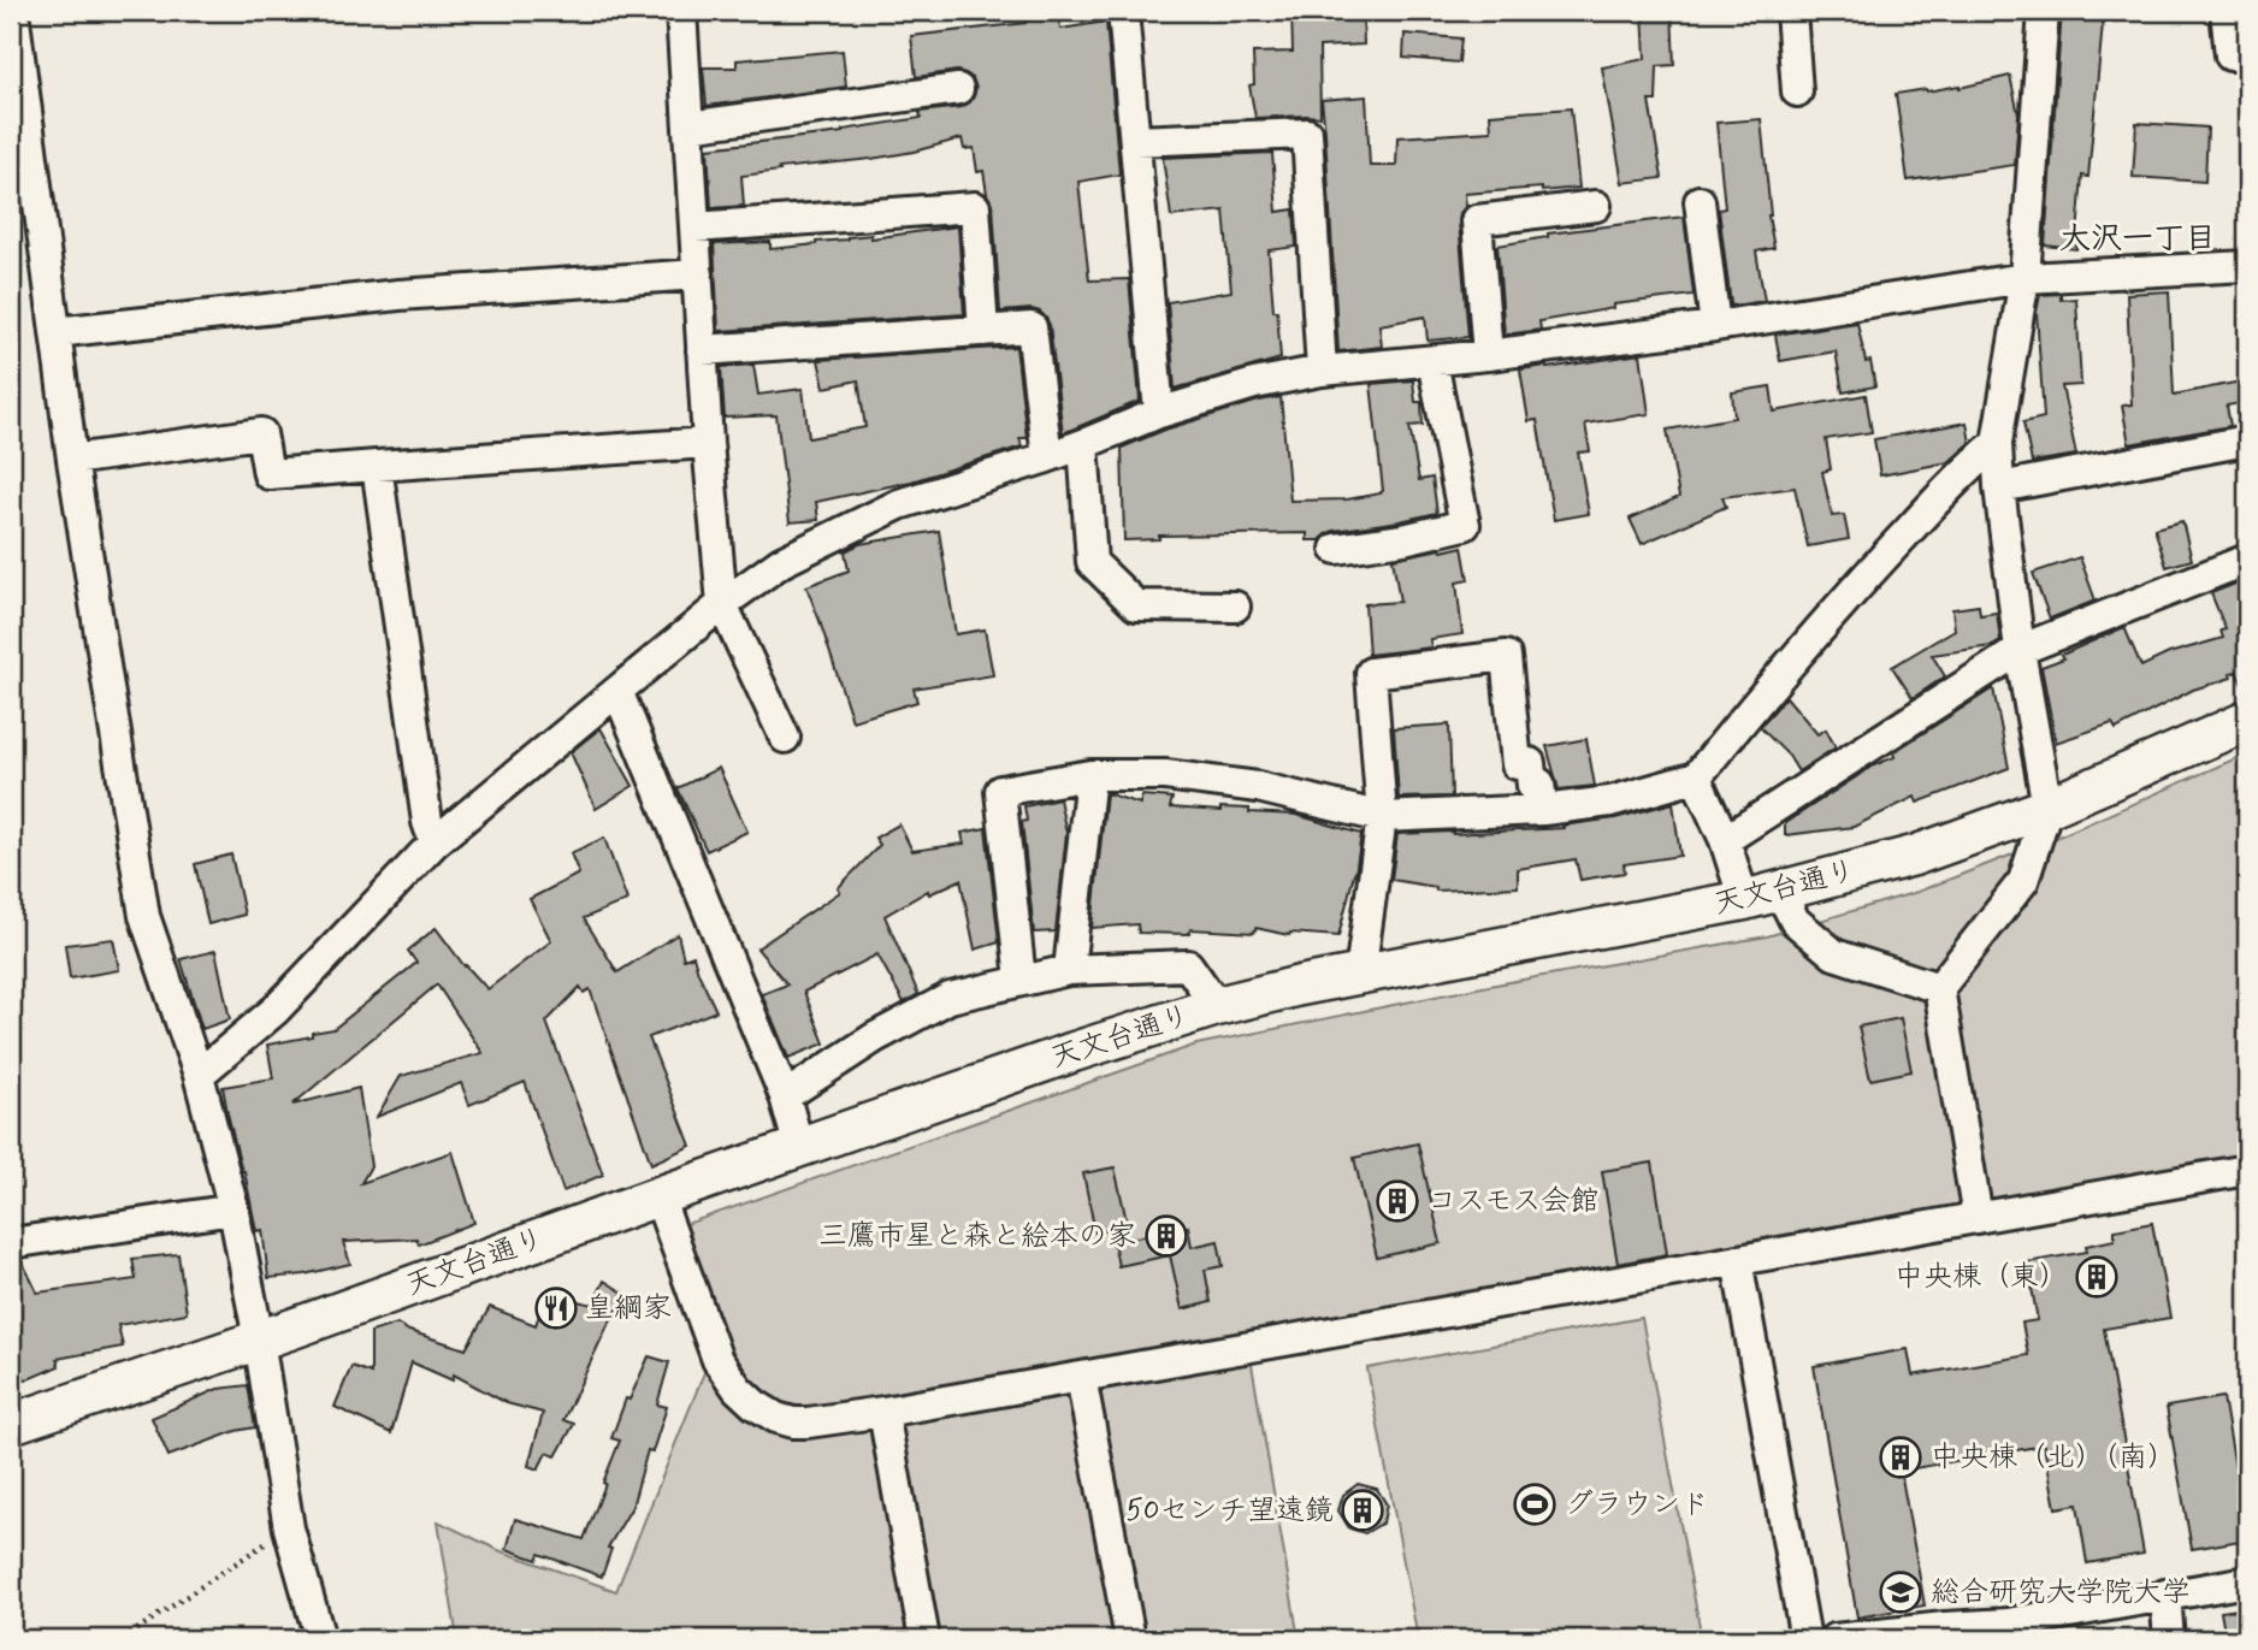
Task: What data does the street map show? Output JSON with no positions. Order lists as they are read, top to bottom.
{
  "streets": {
    "main road": ["天文台通り"]
  },
  "districts": ["大沢一丁目"],
  "places": {
    "building": [
      "コスモス会館",
      "三鷹市星と森と絵本の家",
      "中央棟（東）",
      "中央棟（北）（南）",
      "50センチ望遠鏡"
    ],
    "restaurant": ["皇綱家"],
    "sports": ["グラウンド"],
    "school or university": ["総合研究大学院大学"]
  }
}
